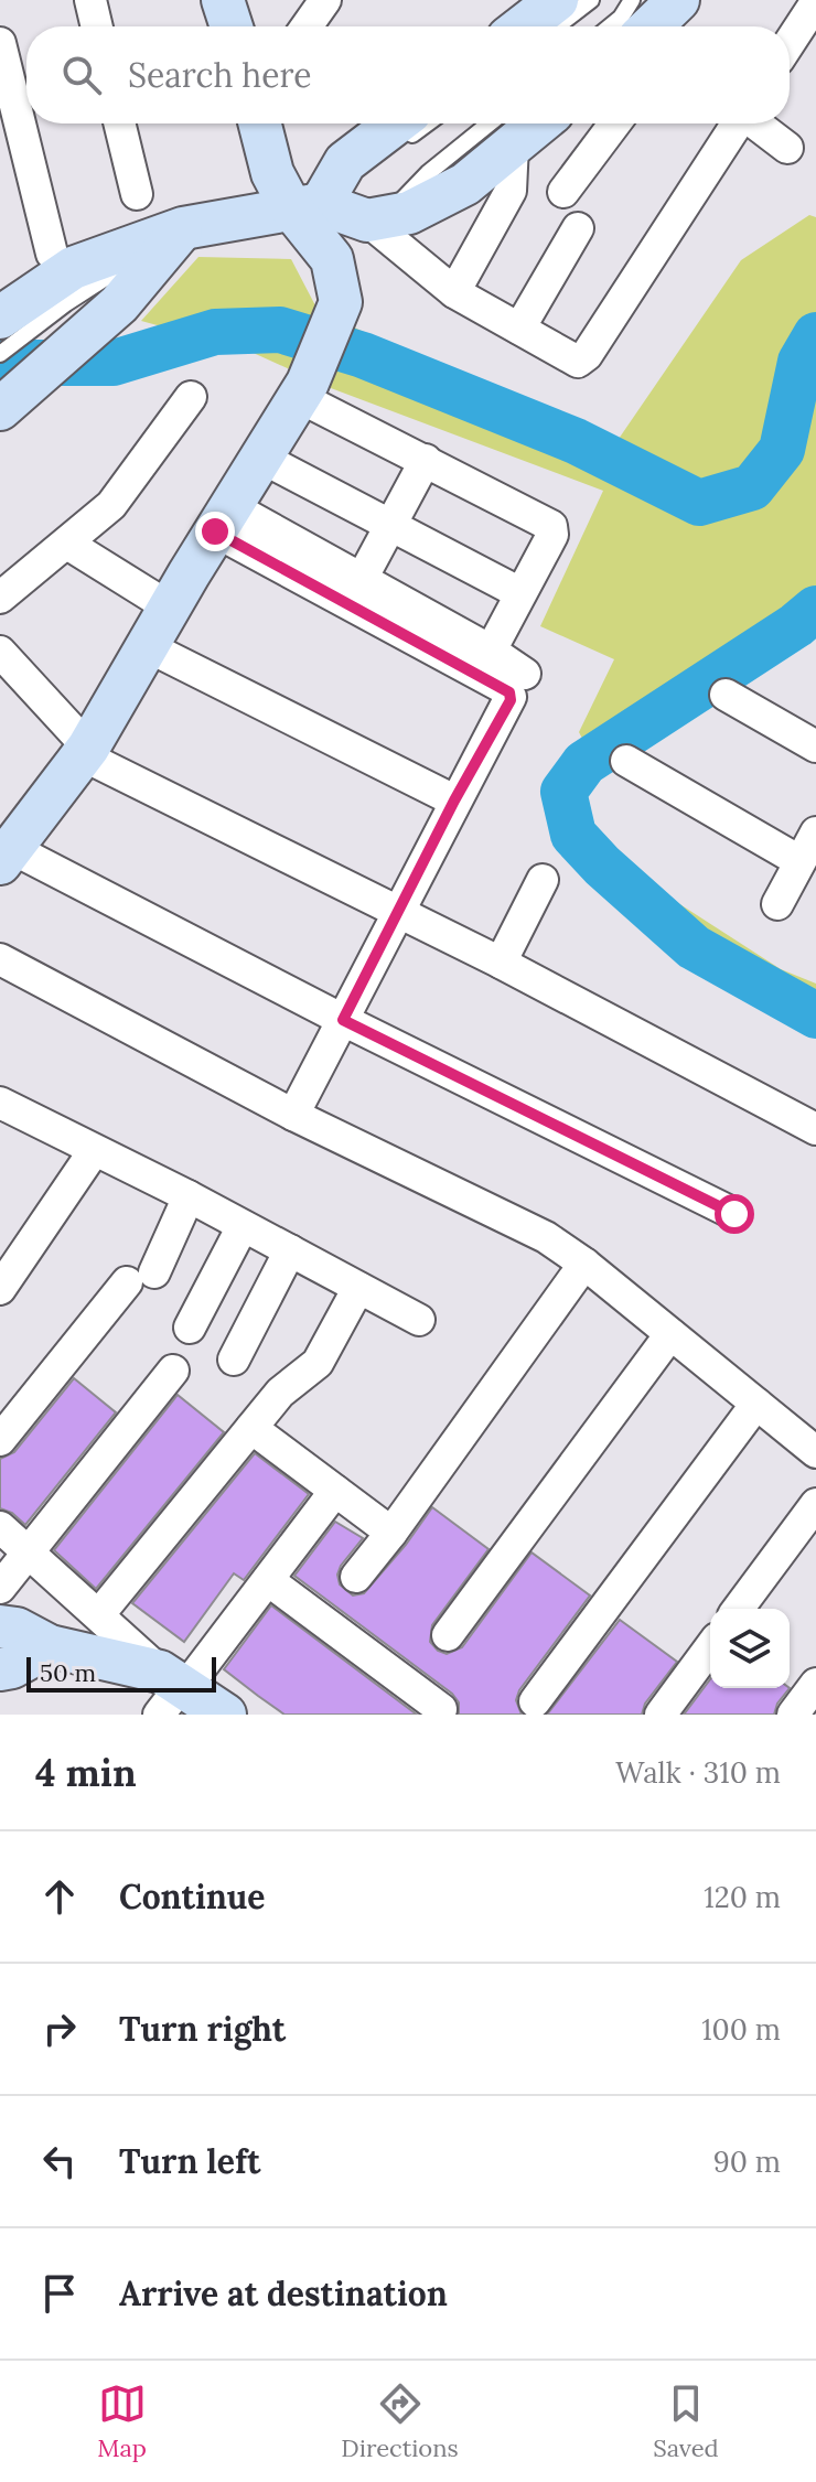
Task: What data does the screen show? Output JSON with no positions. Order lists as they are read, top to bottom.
{
  "scale_bar": "50 m",
  "page": {
    "search": "Search here",
    "scale": "50 m",
    "heading": ["4 min", "Walk · 310 m"],
    "list": [
      ["Continue", "120 m"],
      ["Turn right", "100 m"],
      ["Turn left", "90 m"],
      "Arrive at destination"
    ],
    "nav": ["Map", "Directions", "Saved"]
  }
}
